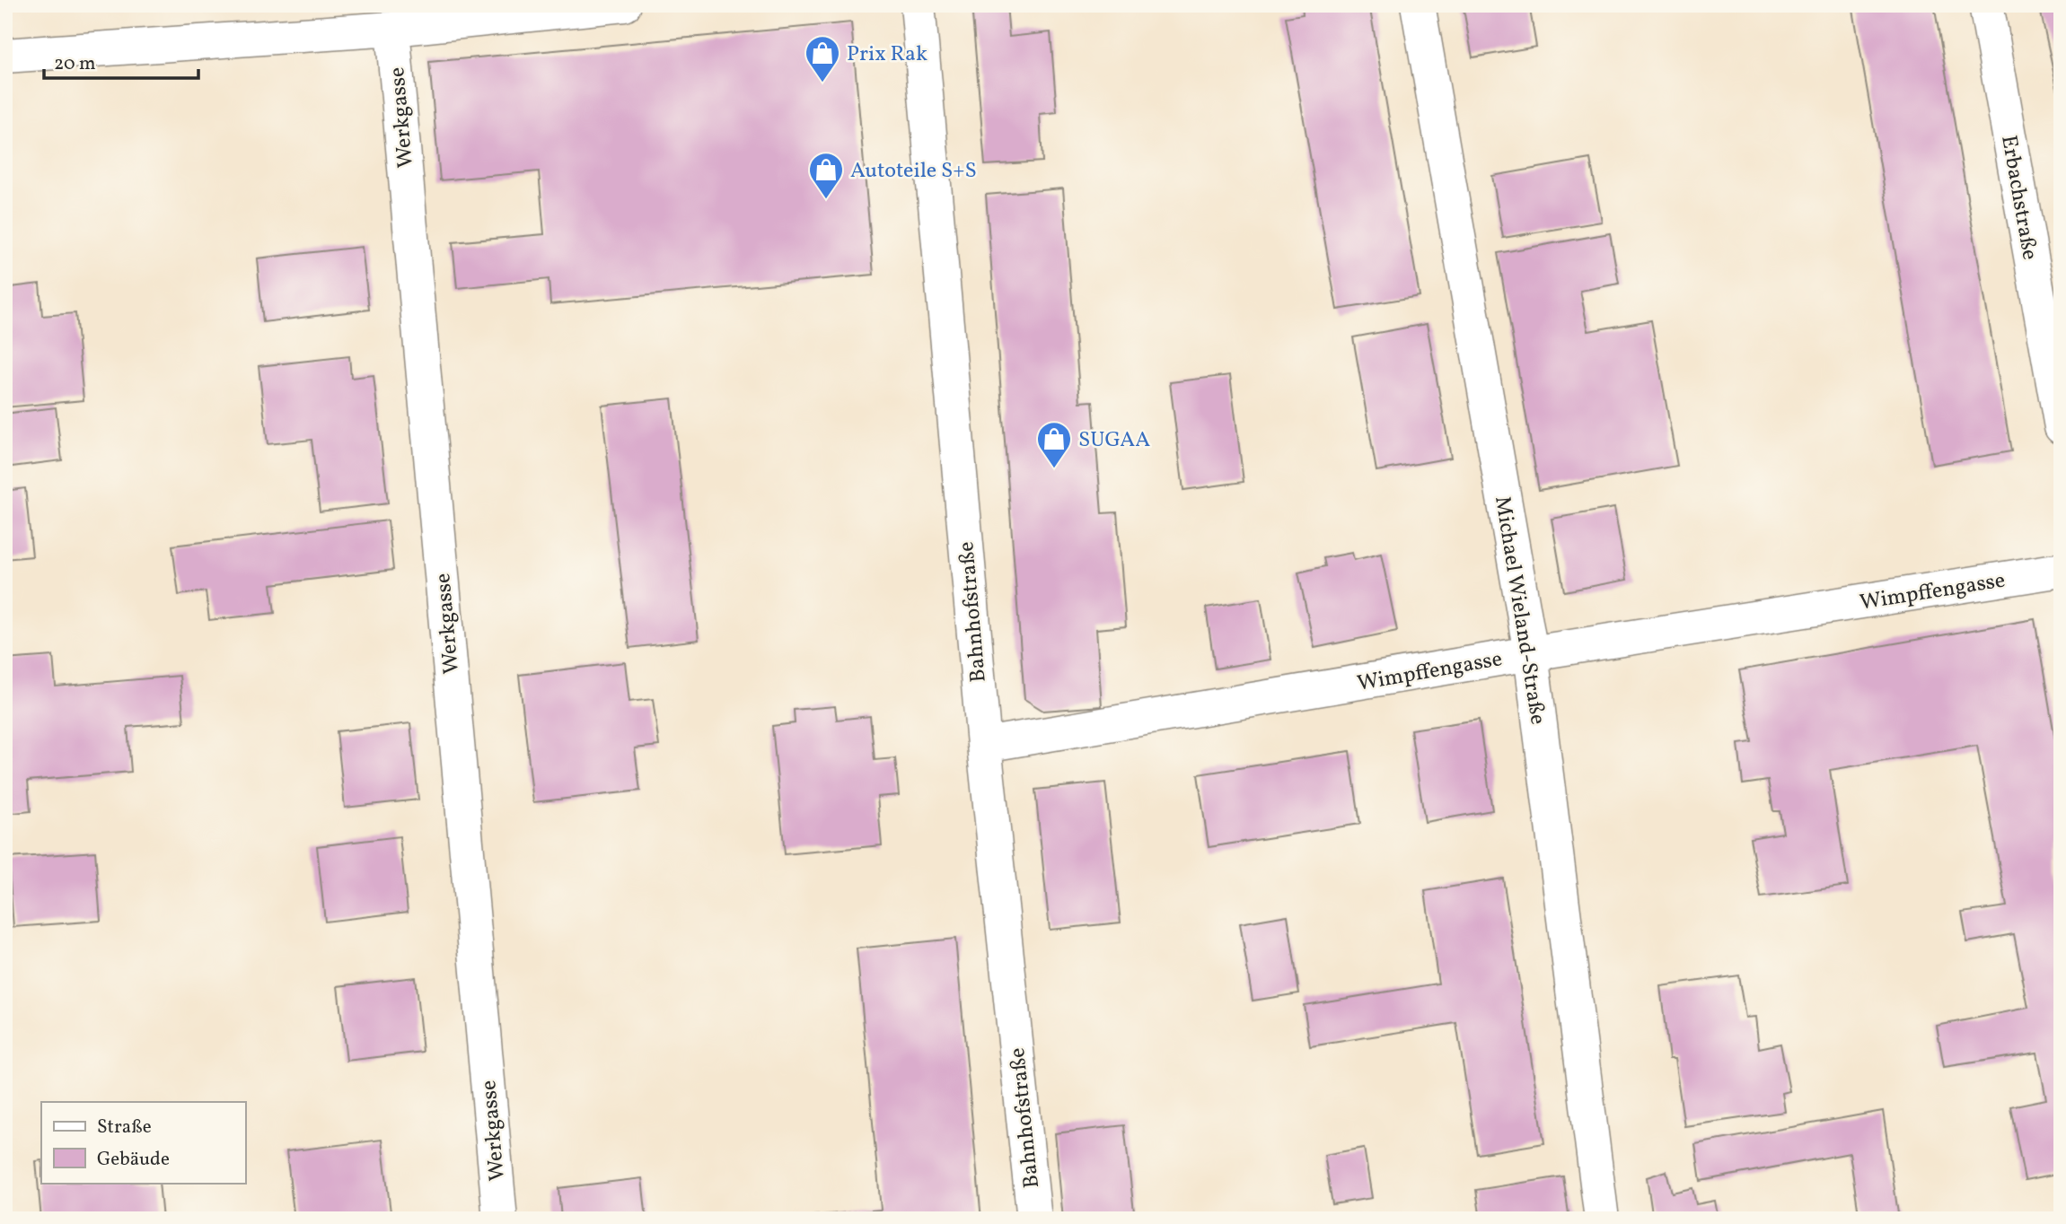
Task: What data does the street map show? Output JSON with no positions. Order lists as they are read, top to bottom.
{
  "streets": {
    "street": [
      "Werkgasse",
      "Erbachstraße",
      "Wimpffengasse",
      "Michael Wieland-Straße",
      "Bahnhofstraße"
    ]
  },
  "crossings": [
    ["Wimpffengasse", "Michael Wieland-Straße"],
    ["Wimpffengasse", "Bahnhofstraße"]
  ],
  "places": {
    "shop": ["Prix Rak", "Autoteile S+S", "SUGAA"]
  },
  "legend": ["Straße", "Gebäude"],
  "scale_bar": "20 m"
}
